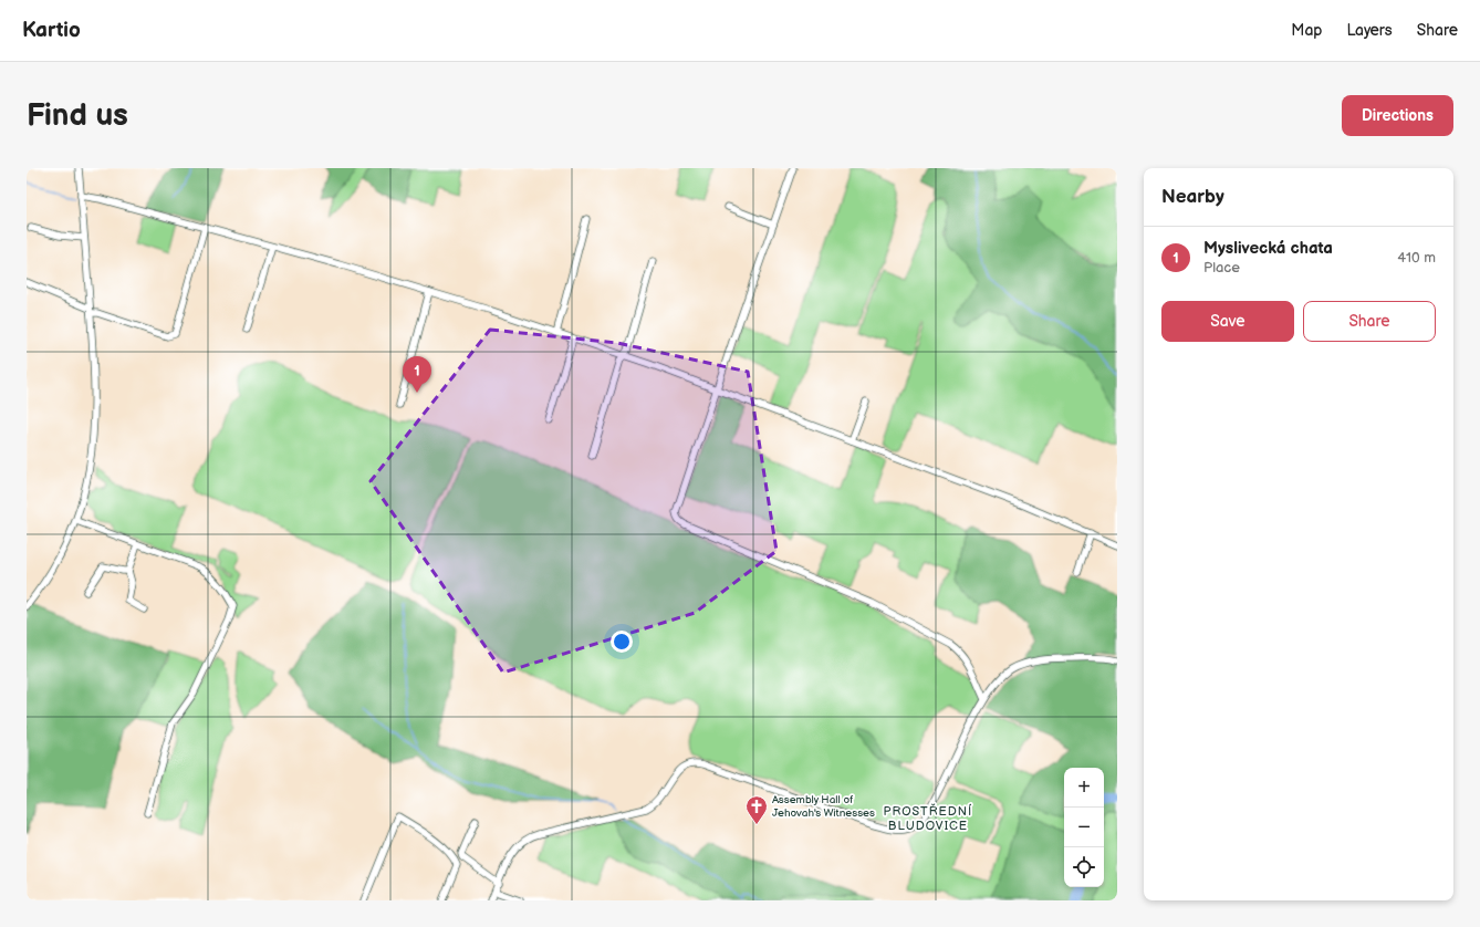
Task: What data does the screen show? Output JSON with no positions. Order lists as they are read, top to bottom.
{
  "districts": ["PROSTŘEDNÍ BLUDOVICE"],
  "places": {
    "church": ["Assembly Hall of Jehovah's Witnesses"]
  },
  "page": {
    "header": "Kartio",
    "nav": ["Map", "Layers", "Share"],
    "buttons": [
      "Directions",
      ["Save", "Share"]
    ],
    "title": "Find us",
    "heading": "Nearby",
    "list": [
      {
        "mark": "1",
        "name": "Myslivecká chata",
        "note": "Place",
        "value": "410 m"
      }
    ],
    "pins": "1",
    "map_buttons": ["+", "−"]
  }
}
